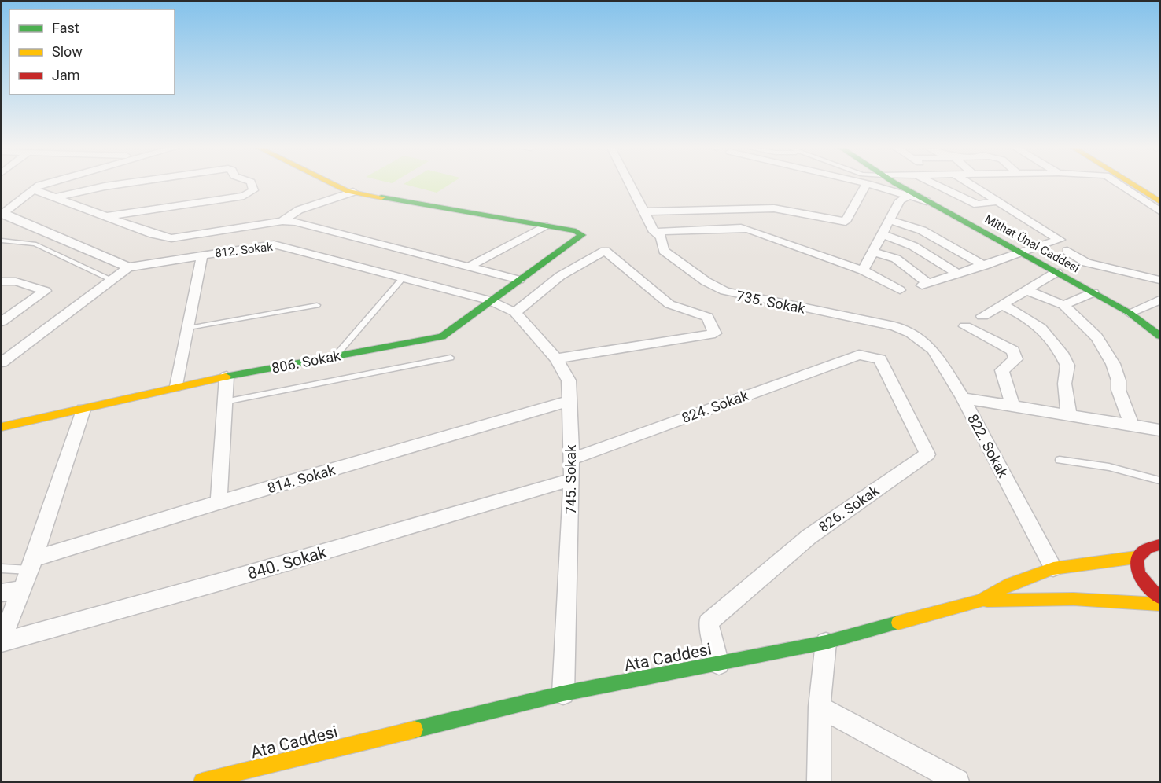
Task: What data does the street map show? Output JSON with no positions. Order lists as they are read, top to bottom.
{
  "streets": {
    "street": [
      "Mithat Ünal Caddesi",
      "812. Sokak",
      "735. Sokak",
      "806. Sokak",
      "824. Sokak",
      "822. Sokak",
      "814. Sokak",
      "745. Sokak",
      "826. Sokak",
      "840. Sokak",
      "Ata Caddesi"
    ]
  },
  "crossings": [
    ["812. Sokak", "806. Sokak"],
    ["812. Sokak", "745. Sokak"],
    ["735. Sokak", "822. Sokak"],
    ["806. Sokak", "745. Sokak"],
    ["824. Sokak", "745. Sokak"],
    ["824. Sokak", "826. Sokak"],
    ["822. Sokak", "Ata Caddesi"],
    ["814. Sokak", "745. Sokak"],
    ["745. Sokak", "840. Sokak"],
    ["745. Sokak", "Ata Caddesi"],
    ["826. Sokak", "Ata Caddesi"]
  ],
  "legend": ["Fast", "Slow", "Jam"]
}
